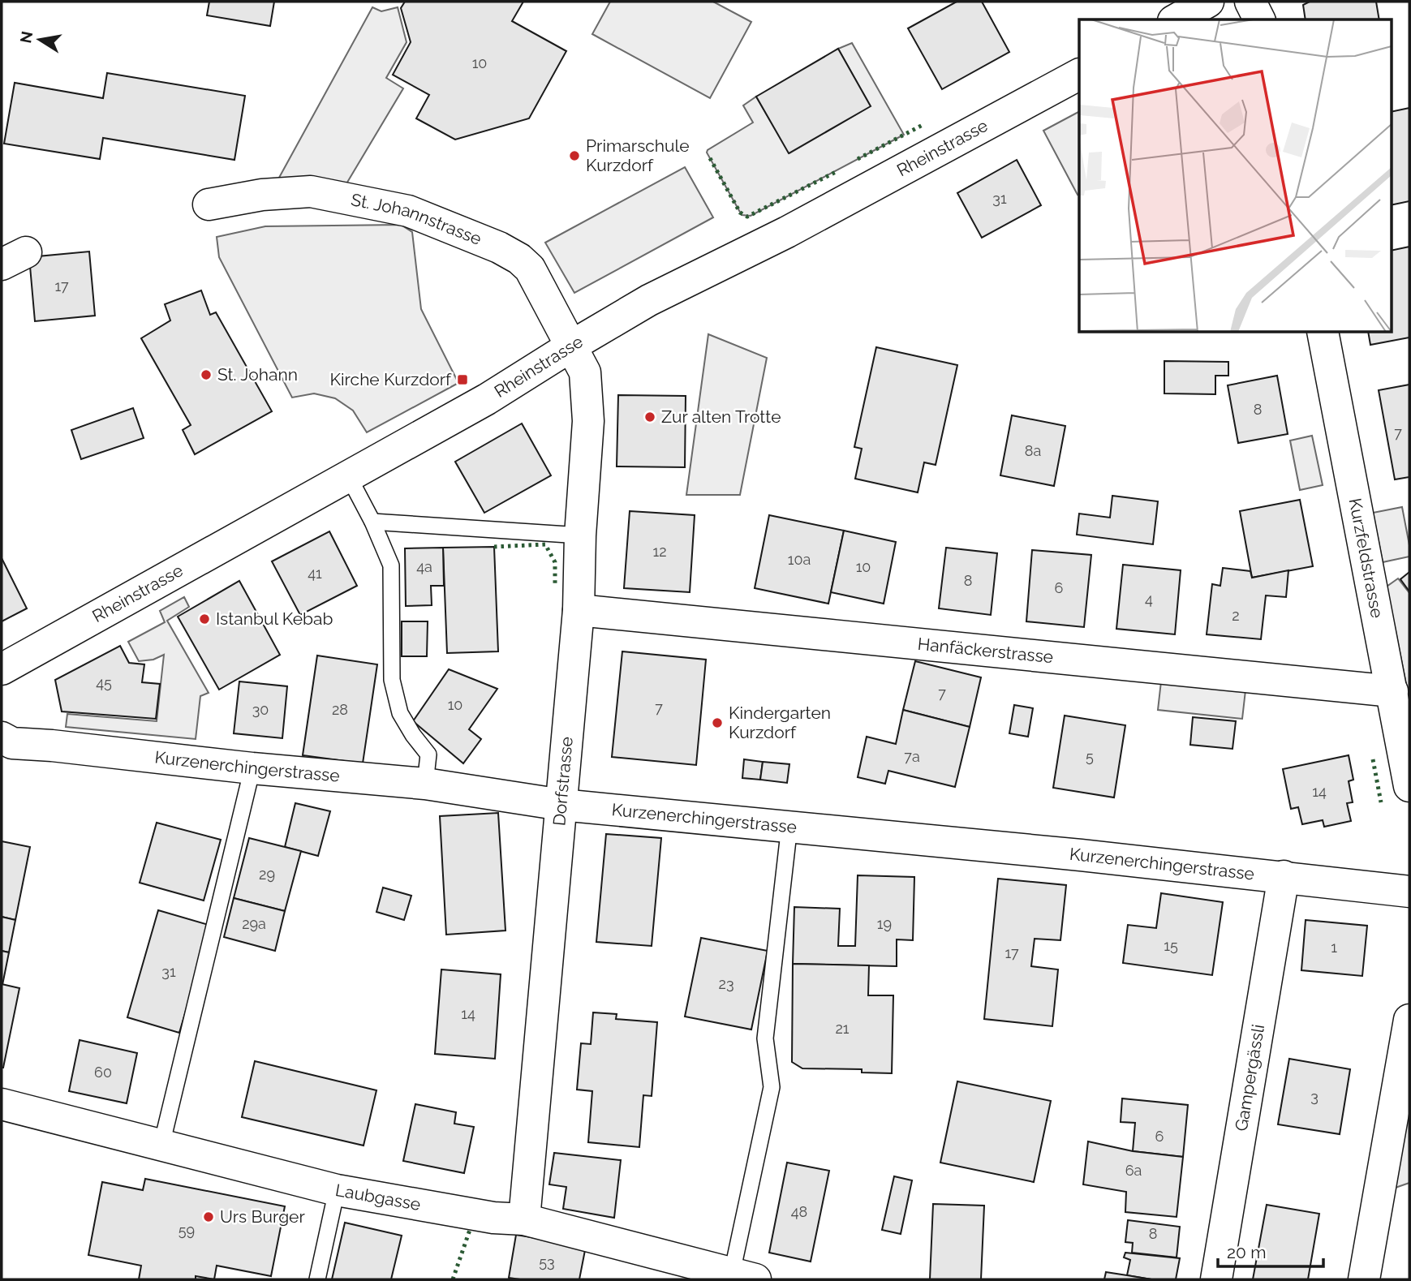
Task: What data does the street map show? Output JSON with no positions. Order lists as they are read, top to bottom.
{
  "streets": {
    "street": [
      "Rheinstrasse",
      "St. Johannstrasse",
      "Kurzfeldstrasse",
      "Hanfäckerstrasse",
      "Kurzenerchingerstrasse",
      "Dorfstrasse",
      "Gampergässli",
      "Laubgasse"
    ]
  },
  "crossings": [
    ["Rheinstrasse", "St. Johannstrasse"],
    ["Rheinstrasse", "Dorfstrasse"],
    ["St. Johannstrasse", "Dorfstrasse"],
    ["Kurzfeldstrasse", "Hanfäckerstrasse"],
    ["Hanfäckerstrasse", "Dorfstrasse"],
    ["Kurzenerchingerstrasse", "Dorfstrasse"],
    ["Kurzenerchingerstrasse", "Gampergässli"],
    ["Dorfstrasse", "Laubgasse"]
  ],
  "places": {
    "other": [
      "Primarschule Kurzdorf",
      "St. Johann",
      "Zur alten Trotte",
      "Istanbul Kebab",
      "Kindergarten Kurzdorf",
      "Urs Burger"
    ],
    "transit": ["Kirche Kurzdorf"]
  },
  "house_numbers": [
    "10",
    "31",
    "17",
    "8",
    "7",
    "8a",
    "12",
    "10a",
    "4a",
    "10",
    "41",
    "8",
    "6",
    "4",
    "2",
    "45",
    "7",
    "10",
    "7",
    "30",
    "28",
    "7a",
    "5",
    "14",
    "29",
    "29a",
    "19",
    "15",
    "1",
    "17",
    "31",
    "23",
    "14",
    "21",
    "60",
    "3",
    "6",
    "6a",
    "48",
    "59",
    "8",
    "53"
  ],
  "scale_bar": "20 m",
  "north": "left"
}
